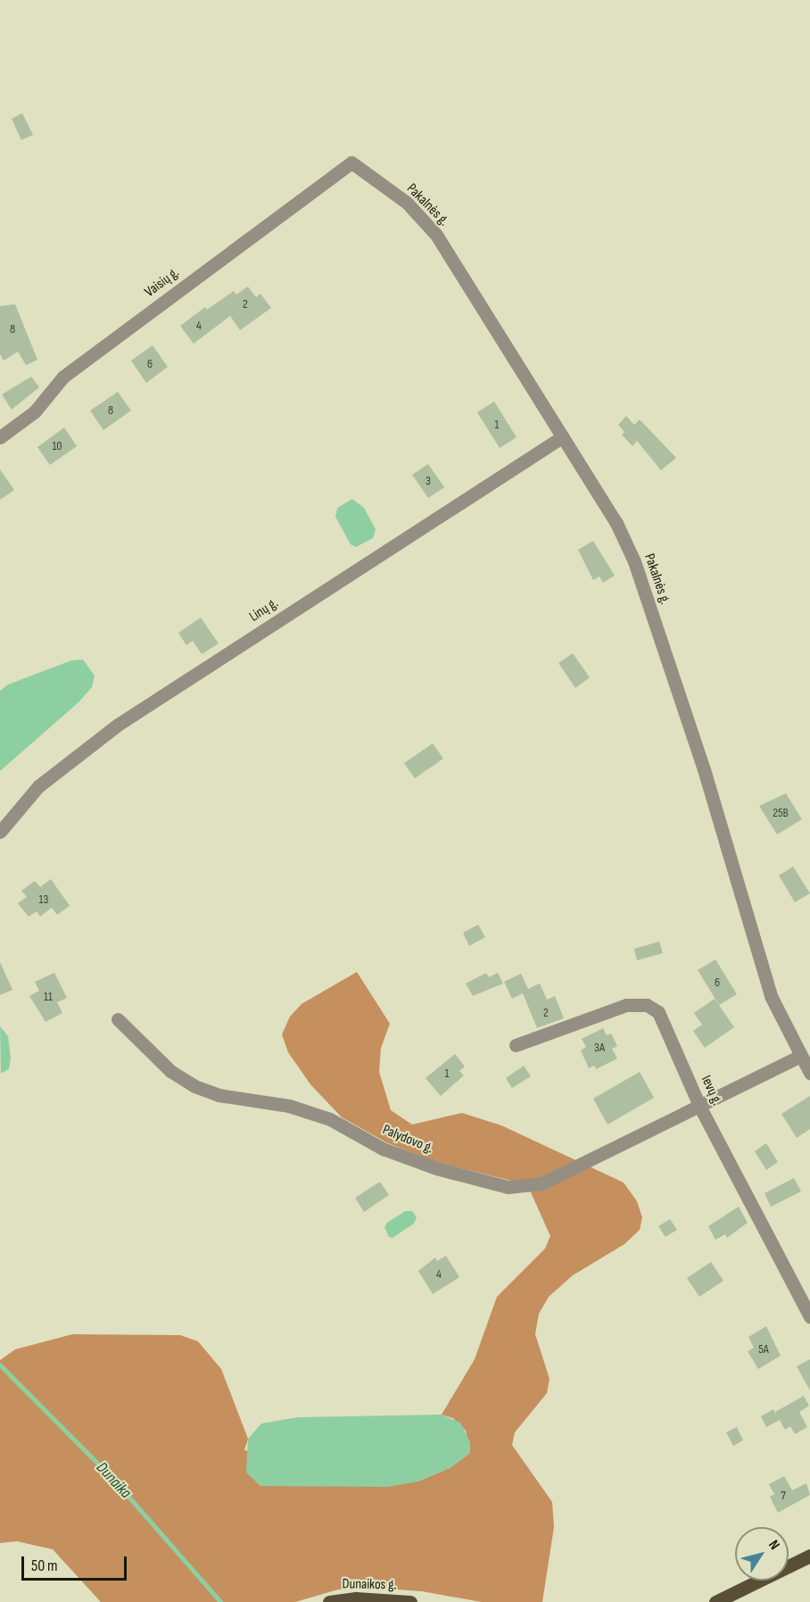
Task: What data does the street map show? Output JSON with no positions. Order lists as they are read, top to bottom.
{
  "streets": {
    "main road": ["Dunaikos g."],
    "street": [
      "Pakalnės g.",
      "Vaisių g.",
      "Linų g.",
      "Ievų g.",
      "Palydovo g."
    ]
  },
  "crossings": [
    ["Pakalnės g.", "Vaisių g."],
    ["Pakalnės g.", "Linų g."],
    ["Pakalnės g.", "Palydovo g."],
    ["Ievų g.", "Palydovo g."]
  ],
  "water": ["Dunaika"],
  "house_numbers": [
    "2",
    "4",
    "8",
    "6",
    "8",
    "1",
    "10",
    "3",
    "25B",
    "13",
    "6",
    "11",
    "2",
    "3A",
    "1",
    "4",
    "5A",
    "7"
  ],
  "scale_bar": "50 m",
  "north": "top right"
}
